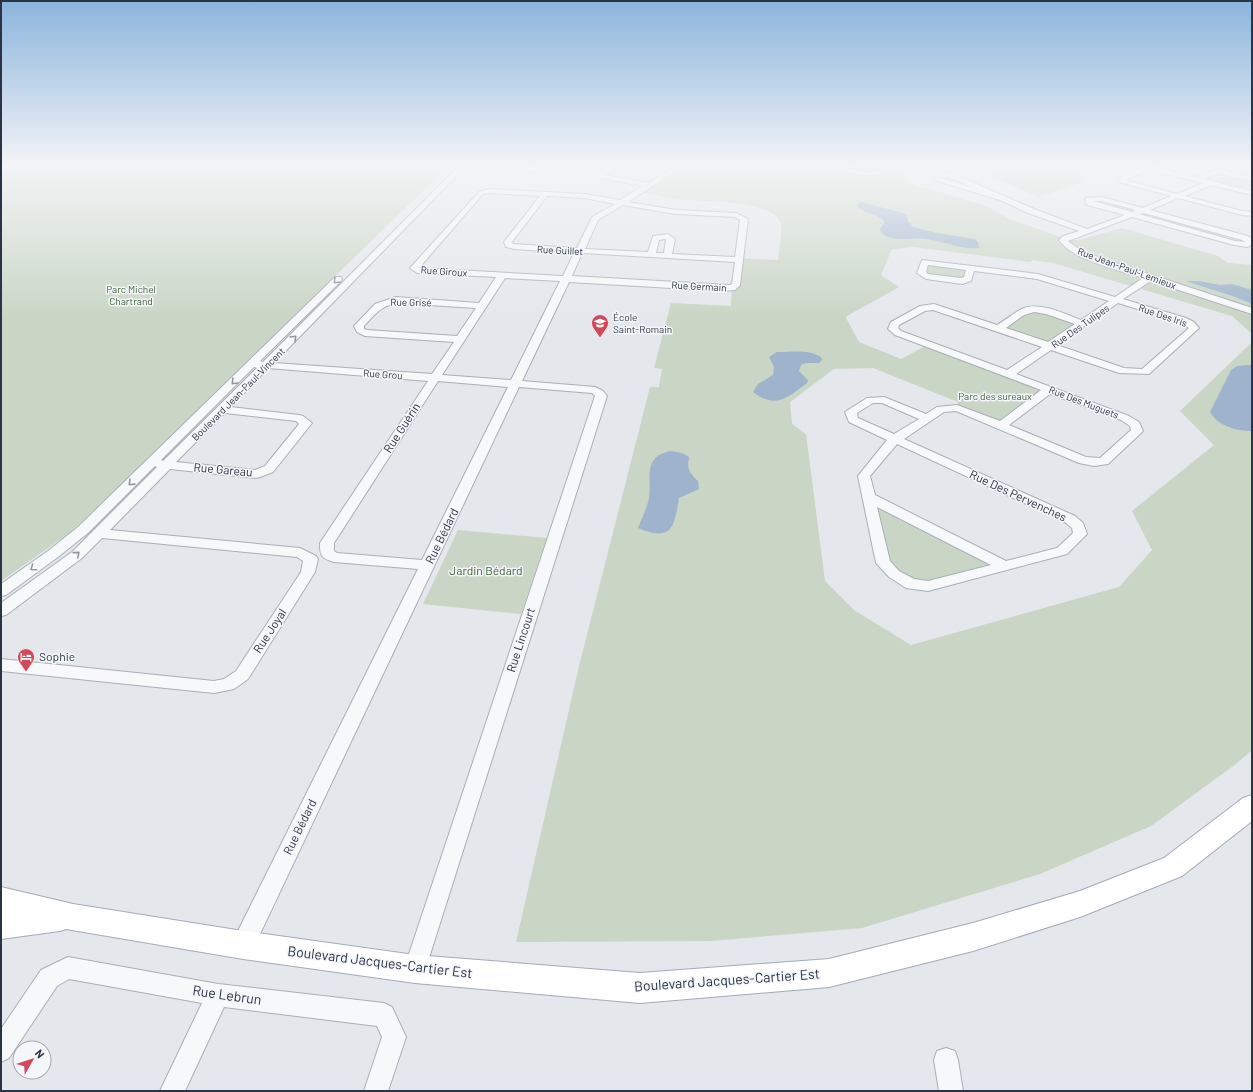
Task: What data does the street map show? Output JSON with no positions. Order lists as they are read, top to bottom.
{
  "streets": {
    "main road": ["Boulevard Jacques-Cartier Est"],
    "street": [
      "Rue Guillet",
      "Rue Jean-Paul-Lemieux",
      "Rue Giroux",
      "Rue Germain",
      "Rue Grisé",
      "Rue Des Iris",
      "Rue Des Tulipes",
      "Rue Grou",
      "Boulevard Jean-Paul-Vincent",
      "Rue Des Muguets",
      "Rue Guérin",
      "Rue Gareau",
      "Rue Des Pervenches",
      "Rue Bédard",
      "Rue Joyal",
      "Rue Lincourt",
      "Rue Lebrun"
    ]
  },
  "crossings": [
    ["Rue Guillet", "Rue Germain"],
    ["Rue Guillet", "Rue Bédard"],
    ["Rue Jean-Paul-Lemieux", "Rue Des Tulipes"],
    ["Rue Giroux", "Rue Guérin"],
    ["Rue Germain", "Rue Bédard"],
    ["Rue Grisé", "Rue Guérin"],
    ["Rue Des Iris", "Rue Des Tulipes"],
    ["Rue Des Iris", "Rue Des Muguets"],
    ["Rue Des Tulipes", "Rue Des Muguets"],
    ["Rue Grou", "Boulevard Jean-Paul-Vincent"],
    ["Rue Grou", "Rue Guérin"],
    ["Rue Grou", "Rue Bédard"],
    ["Rue Grou", "Rue Lincourt"],
    ["Boulevard Jean-Paul-Vincent", "Rue Gareau"],
    ["Boulevard Jean-Paul-Vincent", "Rue Joyal"],
    ["Rue Des Muguets", "Rue Des Pervenches"],
    ["Rue Guérin", "Rue Bédard"],
    ["Rue Bédard", "Rue Lincourt"],
    ["Rue Bédard", "Boulevard Jacques-Cartier Est"],
    ["Rue Lincourt", "Boulevard Jacques-Cartier Est"]
  ],
  "parks": ["Parc Michel Chartrand", "Parc des sureaux", "Jardin Bédard"],
  "places": {
    "school or university": ["École Saint-Romain"],
    "hotel": ["Sophie"]
  },
  "north": "top right"
}
